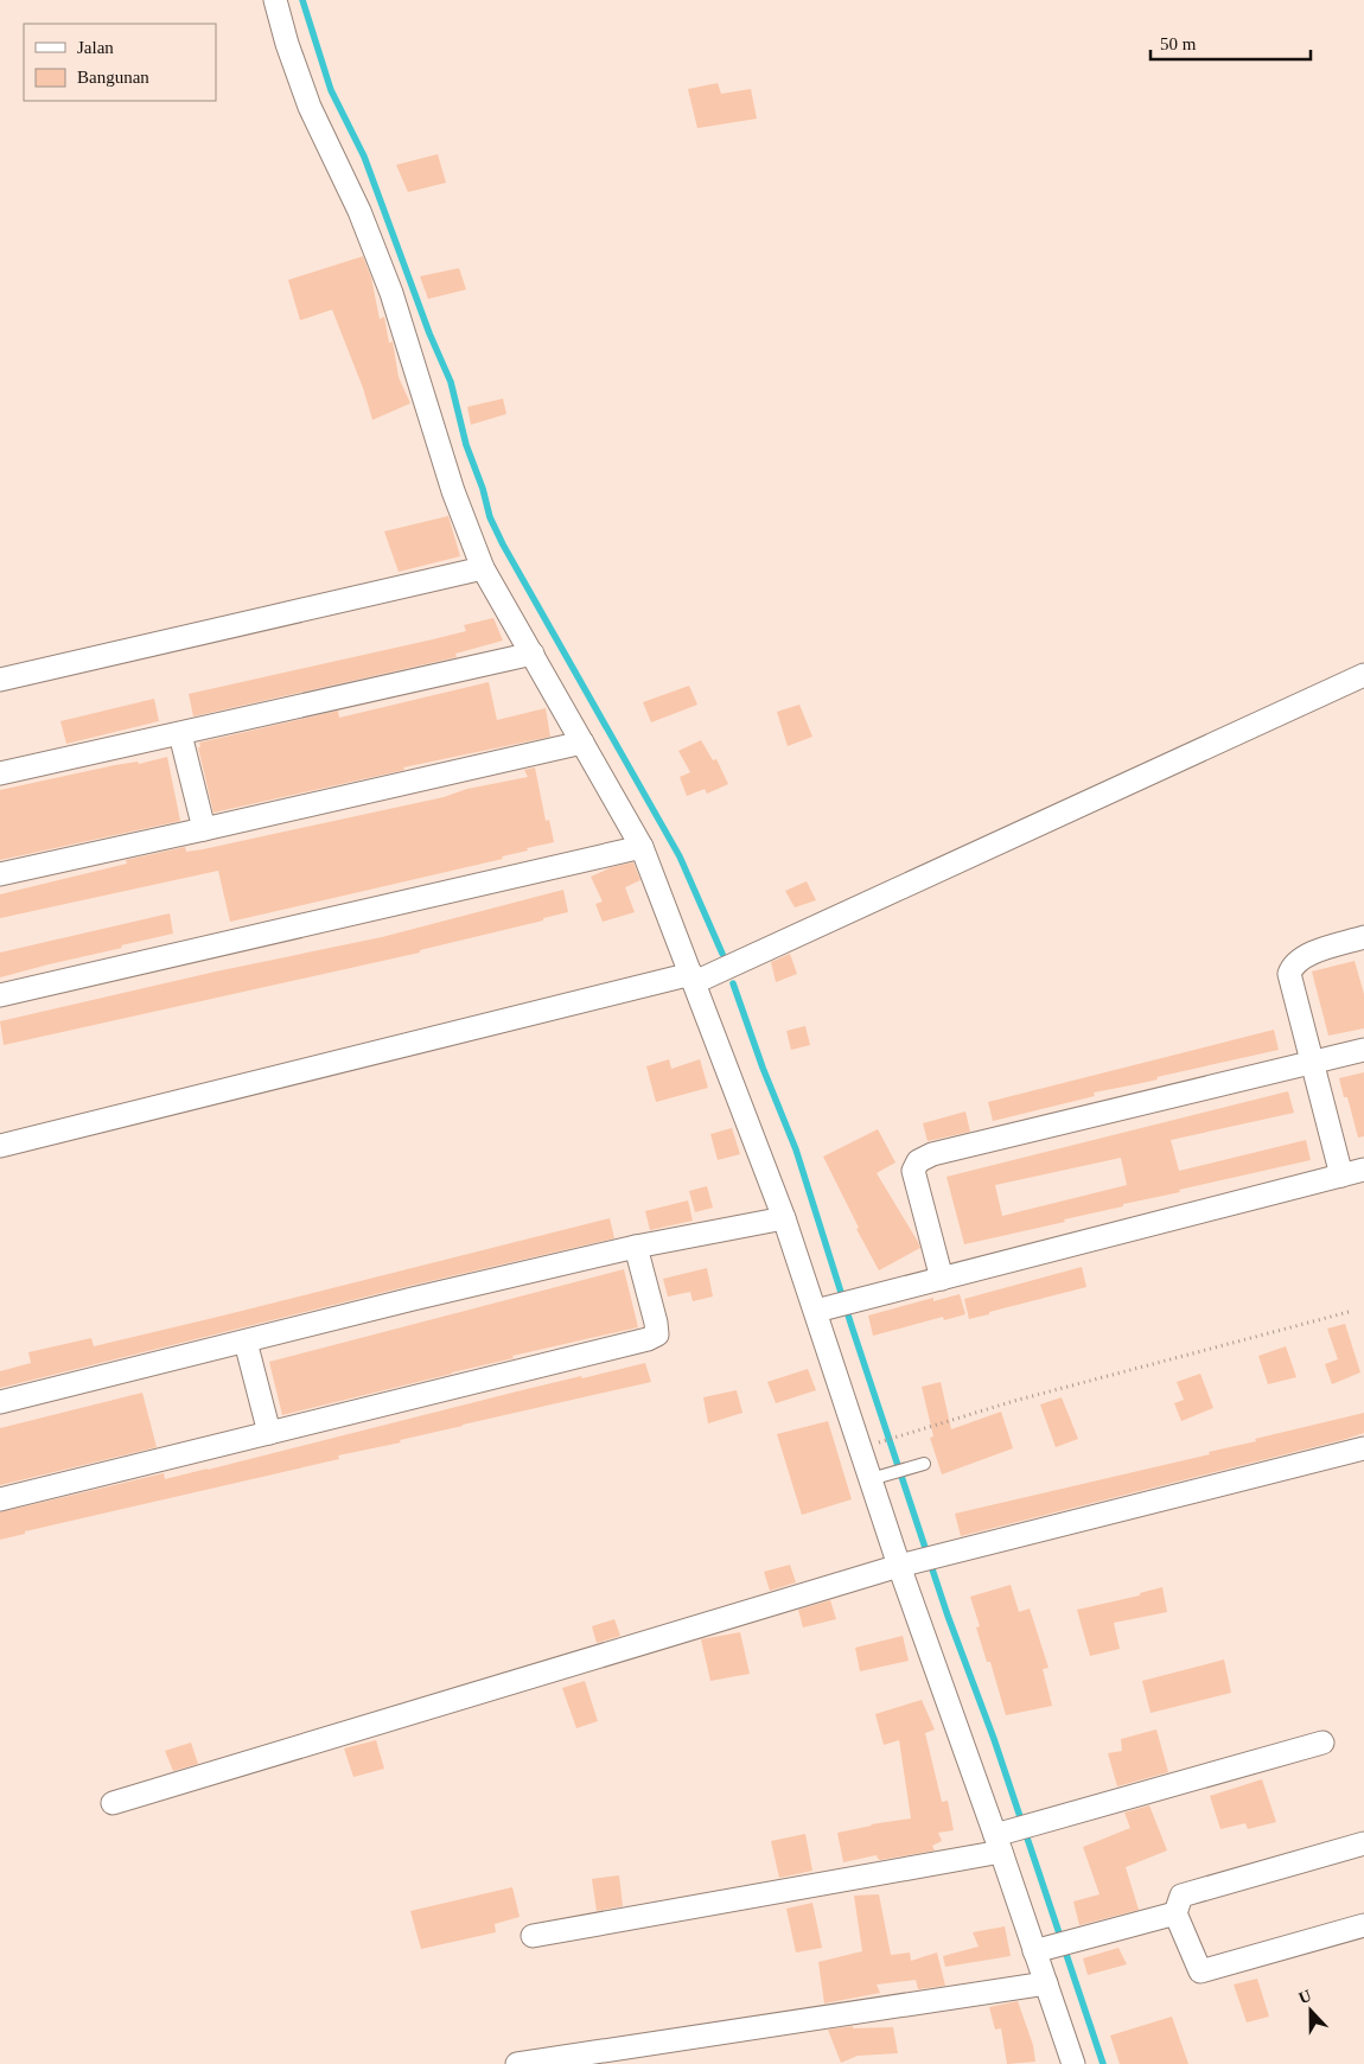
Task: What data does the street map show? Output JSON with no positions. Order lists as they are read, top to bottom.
{
  "legend": ["Jalan", "Bangunan"],
  "scale_bar": "50 m",
  "north": "top"
}
